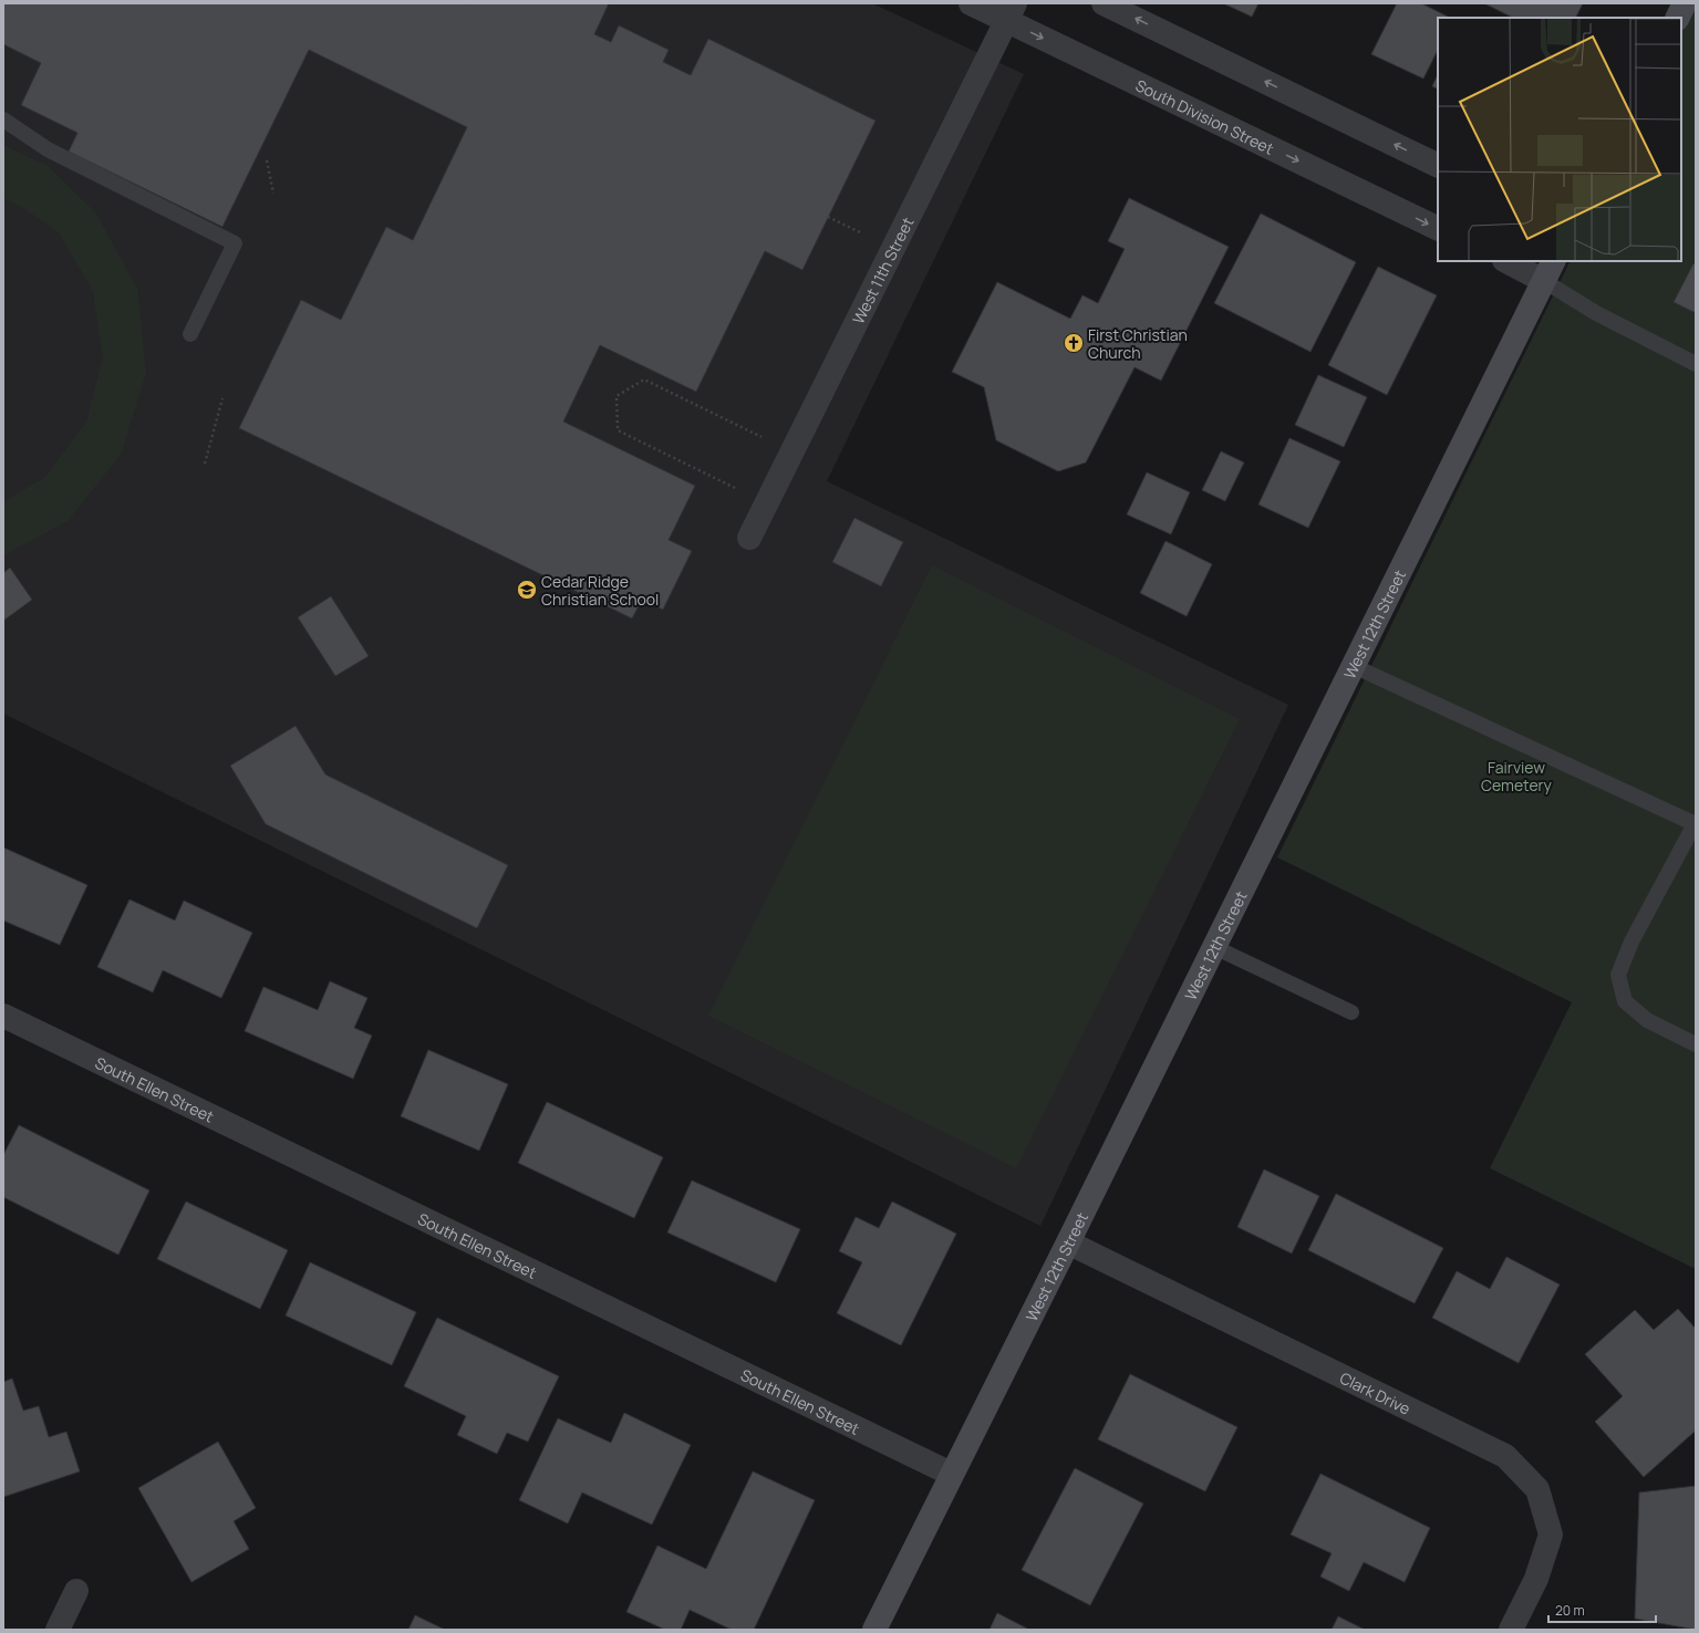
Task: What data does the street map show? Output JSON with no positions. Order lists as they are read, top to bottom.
{
  "streets": {
    "main road": ["West 12th Street"],
    "street": [
      "South Division Street",
      "West 11th Street",
      "South Ellen Street",
      "Clark Drive"
    ]
  },
  "crossings": [
    ["South Division Street", "West 11th Street"],
    ["West 12th Street", "South Ellen Street"],
    ["West 12th Street", "Clark Drive"]
  ],
  "parks": ["Fairview Cemetery"],
  "places": {
    "church": ["First Christian Church"],
    "school or university": ["Cedar Ridge Christian School"]
  },
  "scale_bar": "20 m"
}
